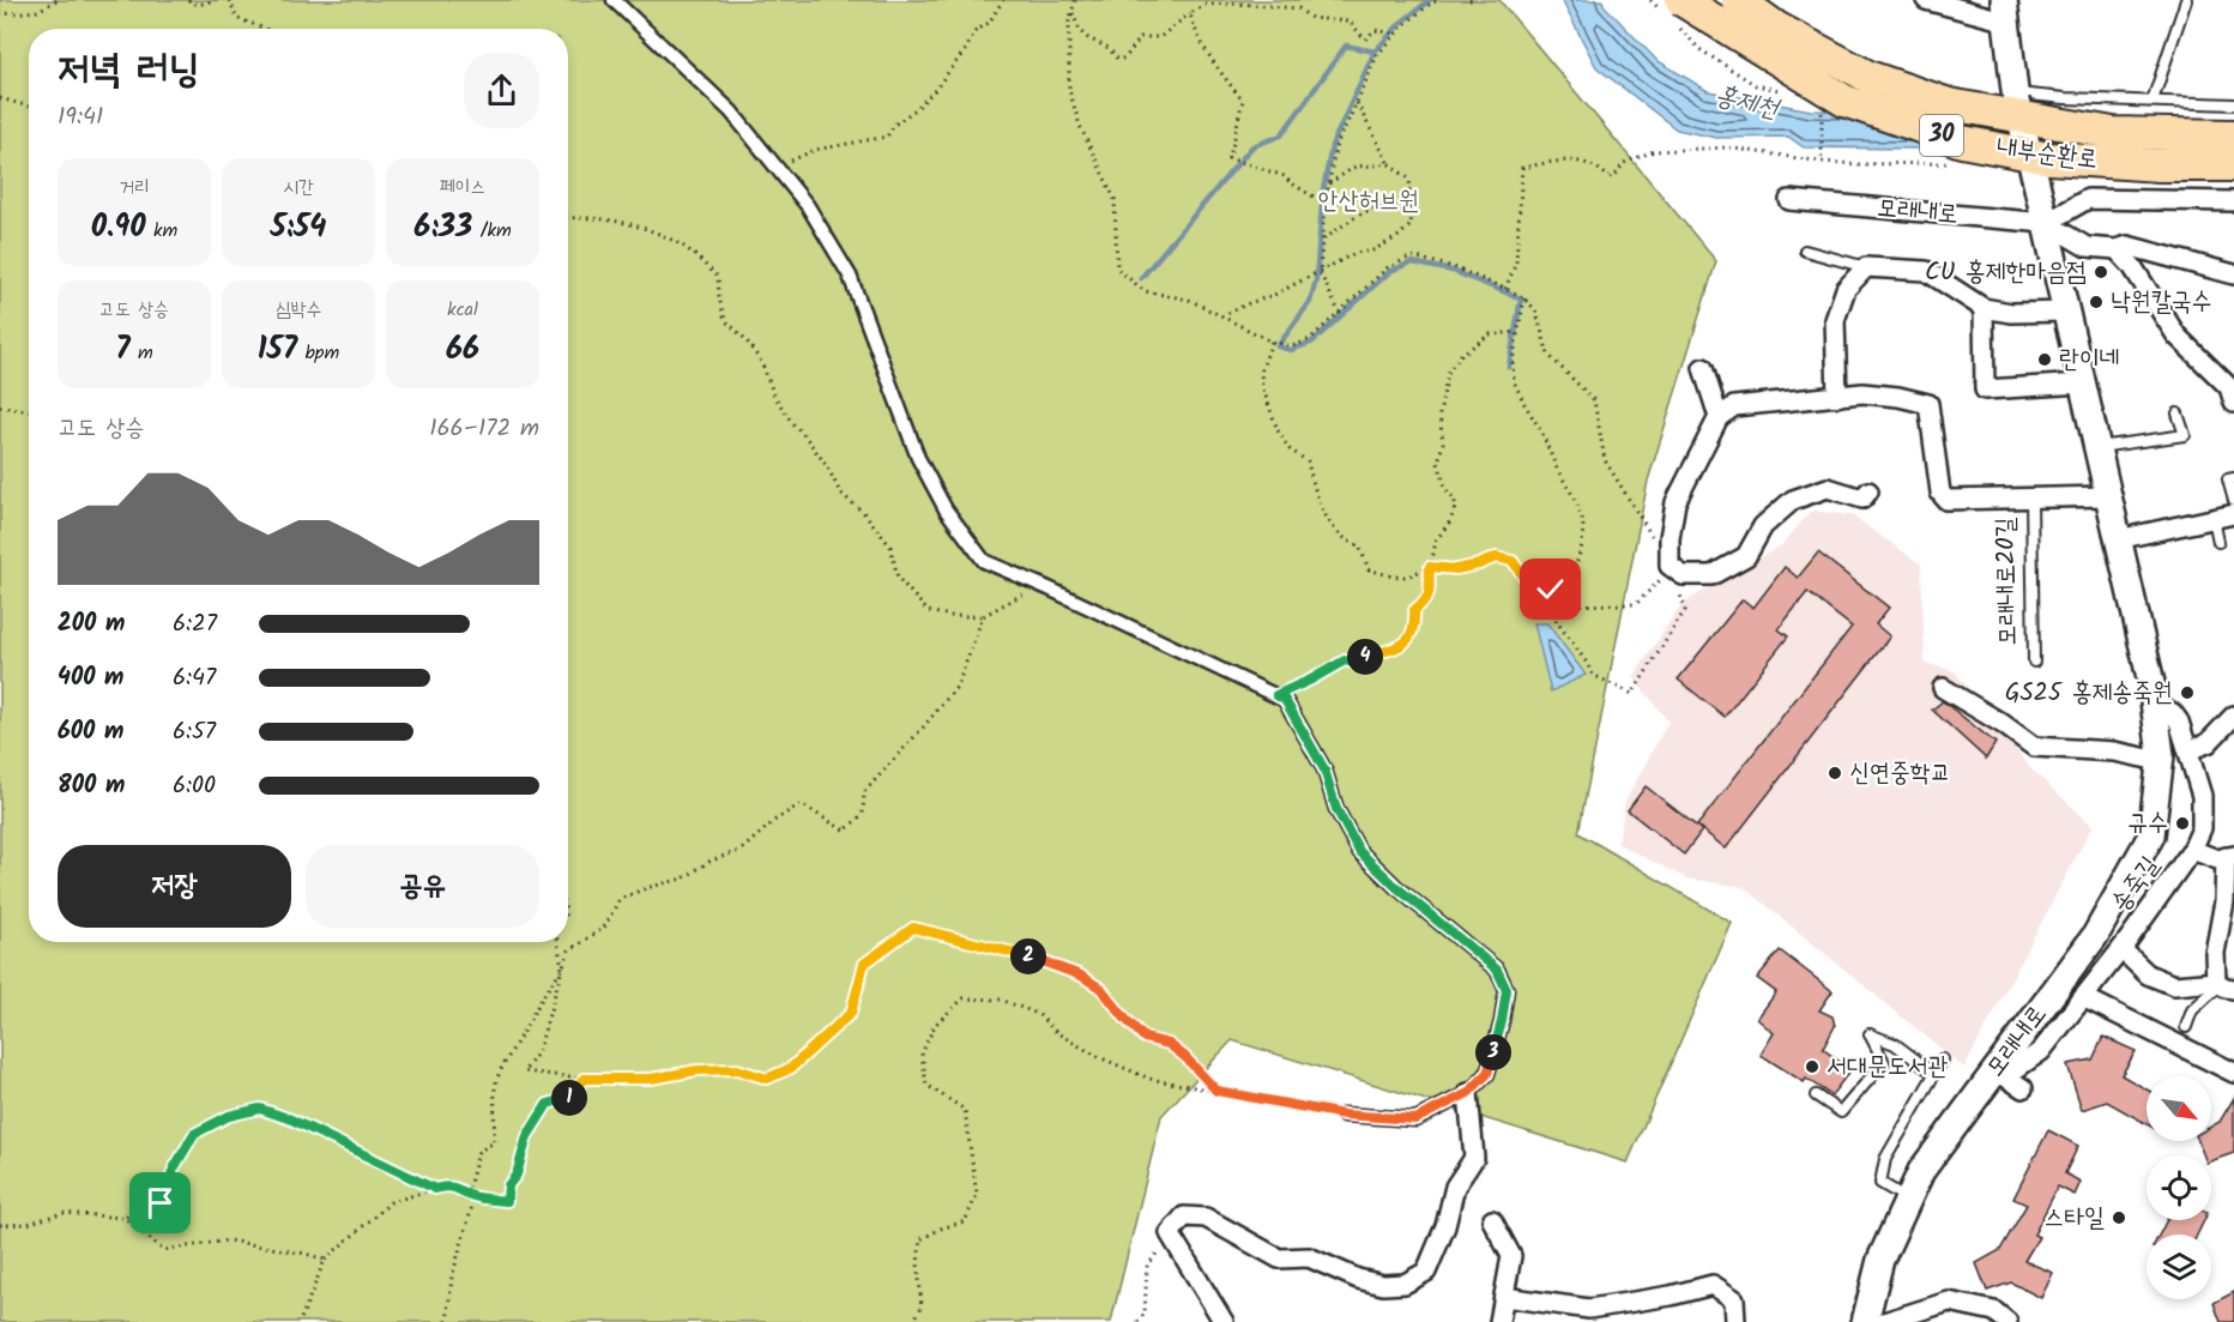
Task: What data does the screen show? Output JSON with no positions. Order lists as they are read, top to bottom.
{
  "streets": {
    "highway": ["30", "내부순환로"],
    "main road": ["모래내로"],
    "street": ["모래내로20길", "송죽길"]
  },
  "crossings": [
    ["모래내로", "모래내로20길"],
    ["모래내로", "송죽길"]
  ],
  "water": ["홍제천"],
  "parks": ["안산허브원"],
  "places": [
    "CU 홍제한마음점",
    "낙원칼국수",
    "란이네",
    "GS25 홍제송죽원",
    "신연중학교",
    "규수",
    "서대문도서관",
    "스타일"
  ],
  "north": "bottom right",
  "page": {
    "heading": ["저녁 러닝", "19:41"],
    "stats": [
      ["거리", "0.90 km"],
      ["시간", "5:54"],
      ["페이스", "6:33 /km"],
      ["고도 상승", "7 m"],
      ["심박수", "157 bpm"],
      ["kcal", "66"]
    ],
    "chart": ["고도 상승", "166–172 m"],
    "list": [
      {
        "name": "200 m",
        "note": "6:27"
      },
      {
        "name": "400 m",
        "note": "6:47"
      },
      {
        "name": "600 m",
        "note": "6:57"
      },
      {
        "name": "800 m",
        "note": "6:00"
      }
    ],
    "pins": [
      "4",
      "2",
      "3",
      "1"
    ],
    "buttons": ["저장", "공유"]
  }
}
